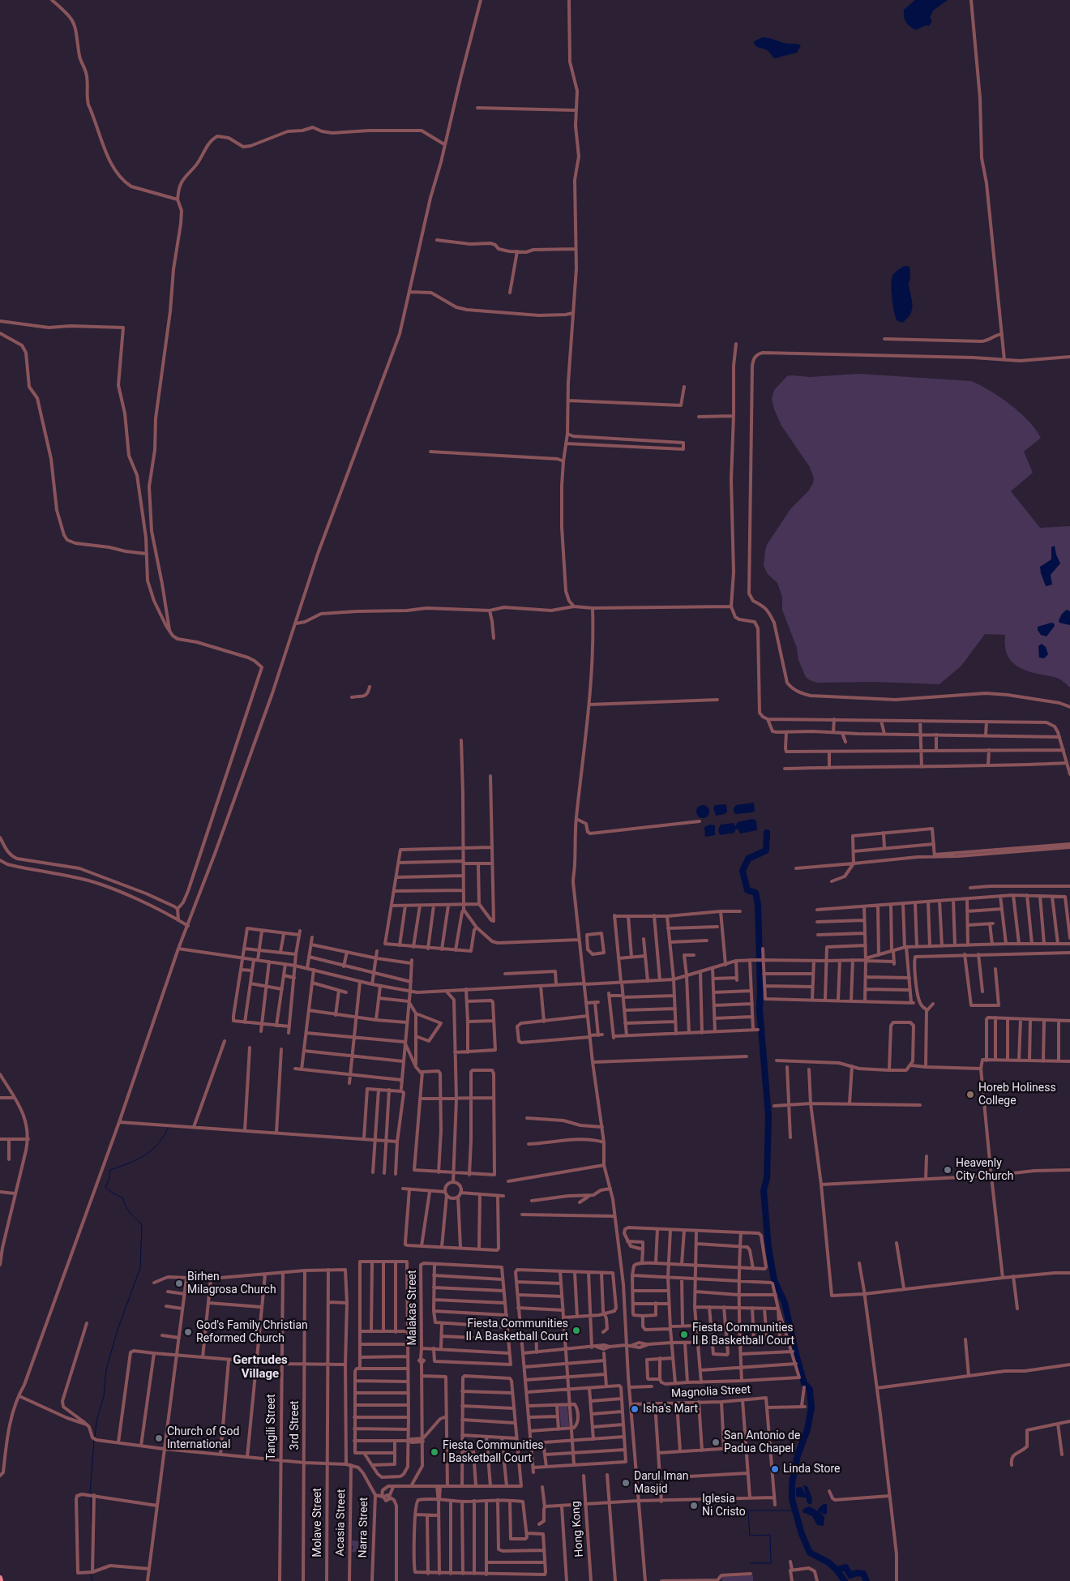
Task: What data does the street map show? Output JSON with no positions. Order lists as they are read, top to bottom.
{
  "streets": {
    "street": [
      "Malakas Street",
      "Magnolia Street",
      "3rd Street",
      "Tangili Street",
      "Molave Street",
      "Acasia Street",
      "Narra Street",
      "Hong Kong"
    ]
  },
  "crossings": [
    ["3rd Street", "Narra Street"],
    ["Tangili Street", "Narra Street"],
    ["Molave Street", "Narra Street"],
    ["Acasia Street", "Narra Street"]
  ],
  "districts": ["Gertrudes Village"],
  "places": [
    "Horeb Holiness College",
    "Heavenly City Church",
    "Birhen Milagrosa Church",
    "Fiesta Communities II A Basketball Court",
    "God's Family Christian Reformed Church",
    "Fiesta Communities II B Basketball Court",
    "Isha's Mart",
    "Church of God International",
    "San Antonio de Padua Chapel",
    "Fiesta Communities I Basketball Court",
    "Linda Store",
    "Darul Iman Masjid",
    "Iglesia Ni Cristo"
  ]
}
